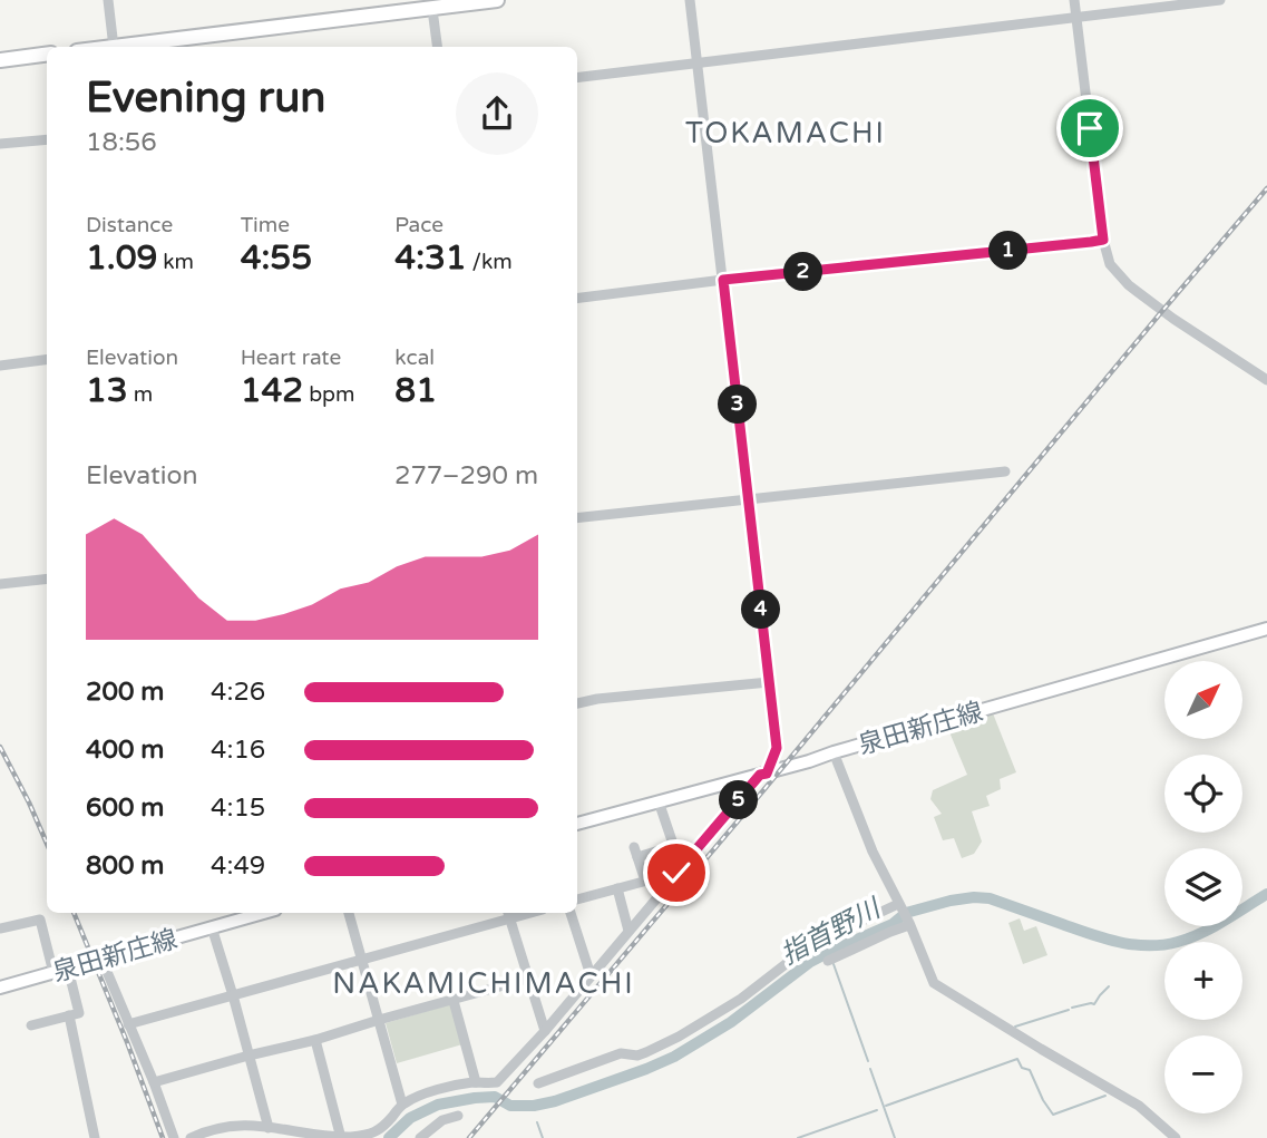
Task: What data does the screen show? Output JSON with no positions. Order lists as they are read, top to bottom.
{
  "streets": {
    "main road": ["泉田新庄線"]
  },
  "districts": ["TOKAMACHI", "NAKAMICHIMACHI"],
  "water": ["指首野川"],
  "north": "top right",
  "page": {
    "heading": ["Evening run", "18:56"],
    "stats": [
      ["Distance", "1.09 km"],
      ["Time", "4:55"],
      ["Pace", "4:31 /km"],
      ["Elevation", "13 m"],
      ["Heart rate", "142 bpm"],
      ["kcal", "81"]
    ],
    "pins": [
      "1",
      "2",
      "3",
      "4",
      "5"
    ],
    "chart": ["Elevation", "277–290 m"],
    "map_buttons": ["+", "−"],
    "list": [
      {
        "name": "200 m",
        "note": "4:26"
      },
      {
        "name": "400 m",
        "note": "4:16"
      },
      {
        "name": "600 m",
        "note": "4:15"
      },
      {
        "name": "800 m",
        "note": "4:49"
      }
    ]
  }
}
